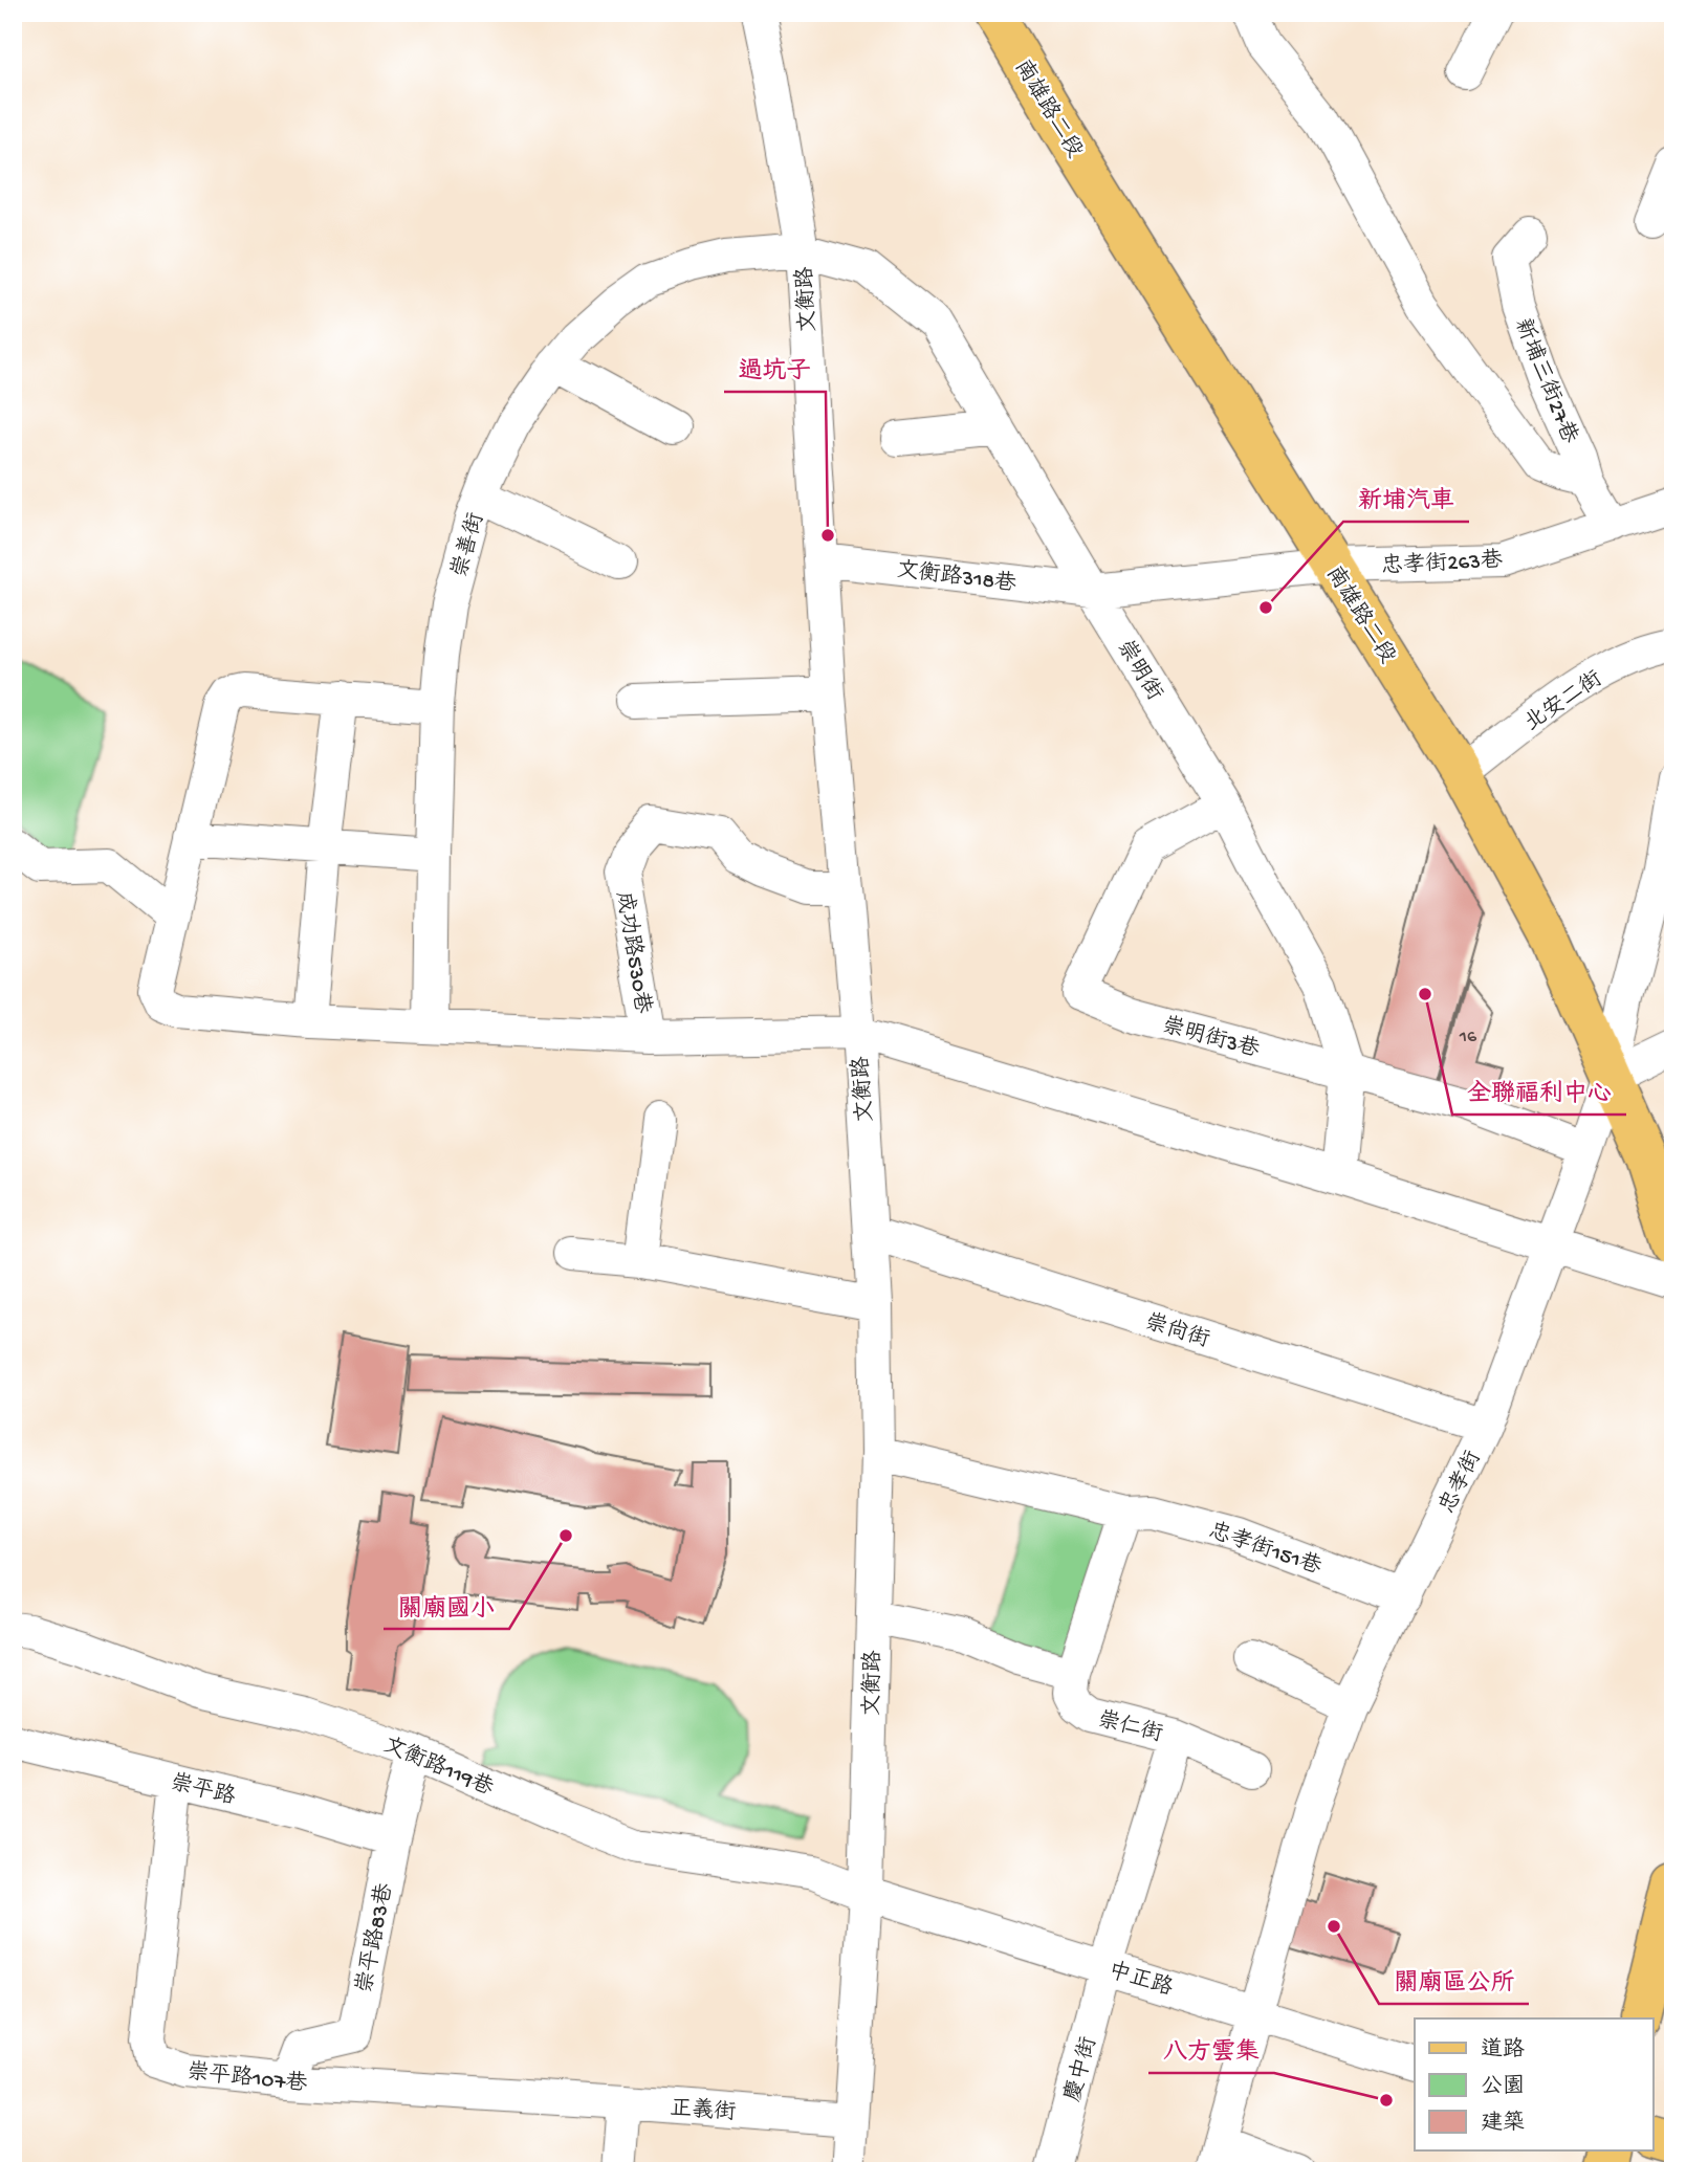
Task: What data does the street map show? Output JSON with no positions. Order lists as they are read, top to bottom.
{
  "streets": {
    "main road": ["南雄路二段"],
    "street": [
      "文衡路",
      "新埔三街27巷",
      "崇善街",
      "忠孝街263巷",
      "文衡路318巷",
      "崇明街",
      "北安二街",
      "成功路530巷",
      "崇明街3巷",
      "崇尚街",
      "忠孝街",
      "忠孝街151巷",
      "崇仁街",
      "文衡路119巷",
      "崇平路",
      "崇平路83巷",
      "中正路",
      "慶中街",
      "崇平路107巷",
      "正義街"
    ]
  },
  "crossings": [
    ["南雄路二段", "忠孝街263巷"],
    ["南雄路二段", "北安二街"],
    ["南雄路二段", "忠孝街"],
    ["文衡路", "崇善街"],
    ["文衡路", "文衡路318巷"],
    ["文衡路", "崇明街"],
    ["文衡路", "成功路530巷"],
    ["文衡路", "崇尚街"],
    ["文衡路", "忠孝街151巷"],
    ["文衡路", "文衡路119巷"],
    ["文衡路", "中正路"],
    ["文衡路", "正義街"],
    ["新埔三街27巷", "忠孝街263巷"],
    ["崇善街", "崇明街"],
    ["忠孝街263巷", "文衡路318巷"],
    ["忠孝街263巷", "崇明街"],
    ["文衡路318巷", "崇明街"],
    ["崇明街", "崇明街3巷"],
    ["崇明街3巷", "忠孝街"],
    ["崇尚街", "忠孝街"],
    ["忠孝街", "忠孝街151巷"],
    ["忠孝街", "中正路"],
    ["忠孝街151巷", "崇仁街"],
    ["崇仁街", "慶中街"],
    ["文衡路119巷", "崇平路83巷"],
    ["文衡路119巷", "中正路"],
    ["崇平路", "崇平路83巷"],
    ["崇平路", "崇平路107巷"],
    ["崇平路83巷", "崇平路107巷"],
    ["中正路", "慶中街"],
    ["崇平路107巷", "正義街"]
  ],
  "places": [
    "過坑子",
    "新埔汽車",
    "全聯福利中心",
    "關廟國小",
    "關廟區公所",
    "八方雲集"
  ],
  "house_numbers": ["16"],
  "legend": ["道路", "公園", "建築"]
}
